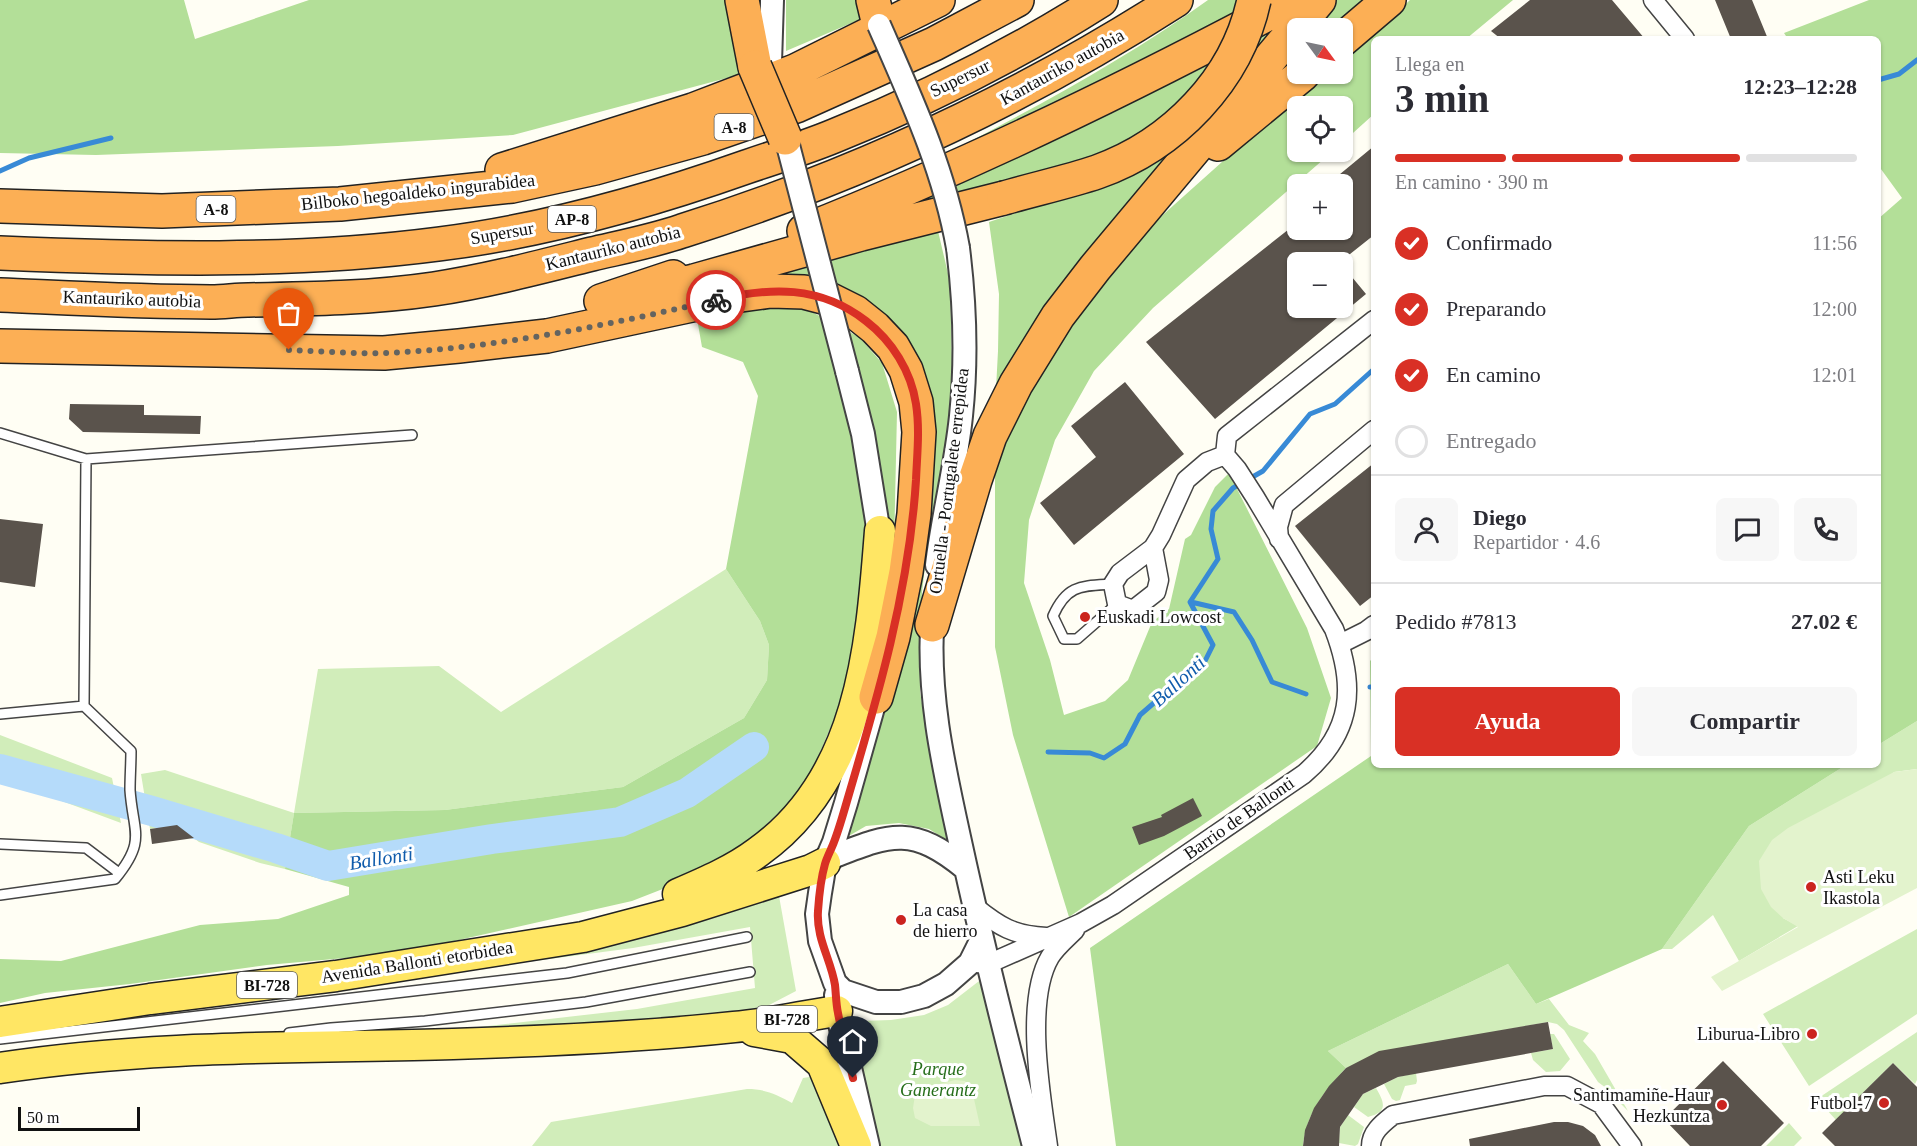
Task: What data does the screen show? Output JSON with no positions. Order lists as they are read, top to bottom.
{
  "streets": {
    "highway": [
      "Kantauriko autobia",
      "Supersur",
      "A-8",
      "Bilboko hegoaldeko ingurabidea",
      "AP-8"
    ],
    "main road": ["Avenida Ballonti etorbidea", "BI-728"],
    "street": ["Ortuella - Portugalete errepidea", "Barrio de Ballonti"]
  },
  "crossings": [
    ["Ortuella - Portugalete errepidea", "Barrio de Ballonti"],
    ["Ortuella - Portugalete errepidea", "Avenida Ballonti etorbidea"],
    ["Ortuella - Portugalete errepidea", "BI-728"],
    ["Barrio de Ballonti", "Avenida Ballonti etorbidea"],
    ["Barrio de Ballonti", "BI-728"],
    ["Avenida Ballonti etorbidea", "BI-728"]
  ],
  "water": ["Ballonti"],
  "parks": ["Parque Ganerantz"],
  "places": [
    "Euskadi Lowcost",
    "Asti Leku Ikastola",
    "La casa de hierro",
    "Liburua-Libro",
    "Futbol-7",
    "Santimamiñe-Haur Hezkuntza"
  ],
  "scale_bar": "50 m",
  "north": "bottom right",
  "page": {
    "map_buttons": ["+", "−"],
    "heading": ["3 min", "Llega en", "12:23–12:28"],
    "panel": [
      "Diego",
      "Repartidor · 4.6",
      "Pedido #7813",
      "27.02 €"
    ],
    "bar": "En camino · 390 m",
    "list": [
      ["Confirmado", "11:56"],
      ["Preparando", "12:00"],
      ["En camino", "12:01"],
      "Entregado"
    ],
    "buttons": ["Ayuda", "Compartir"],
    "scale": "50 m"
  }
}
